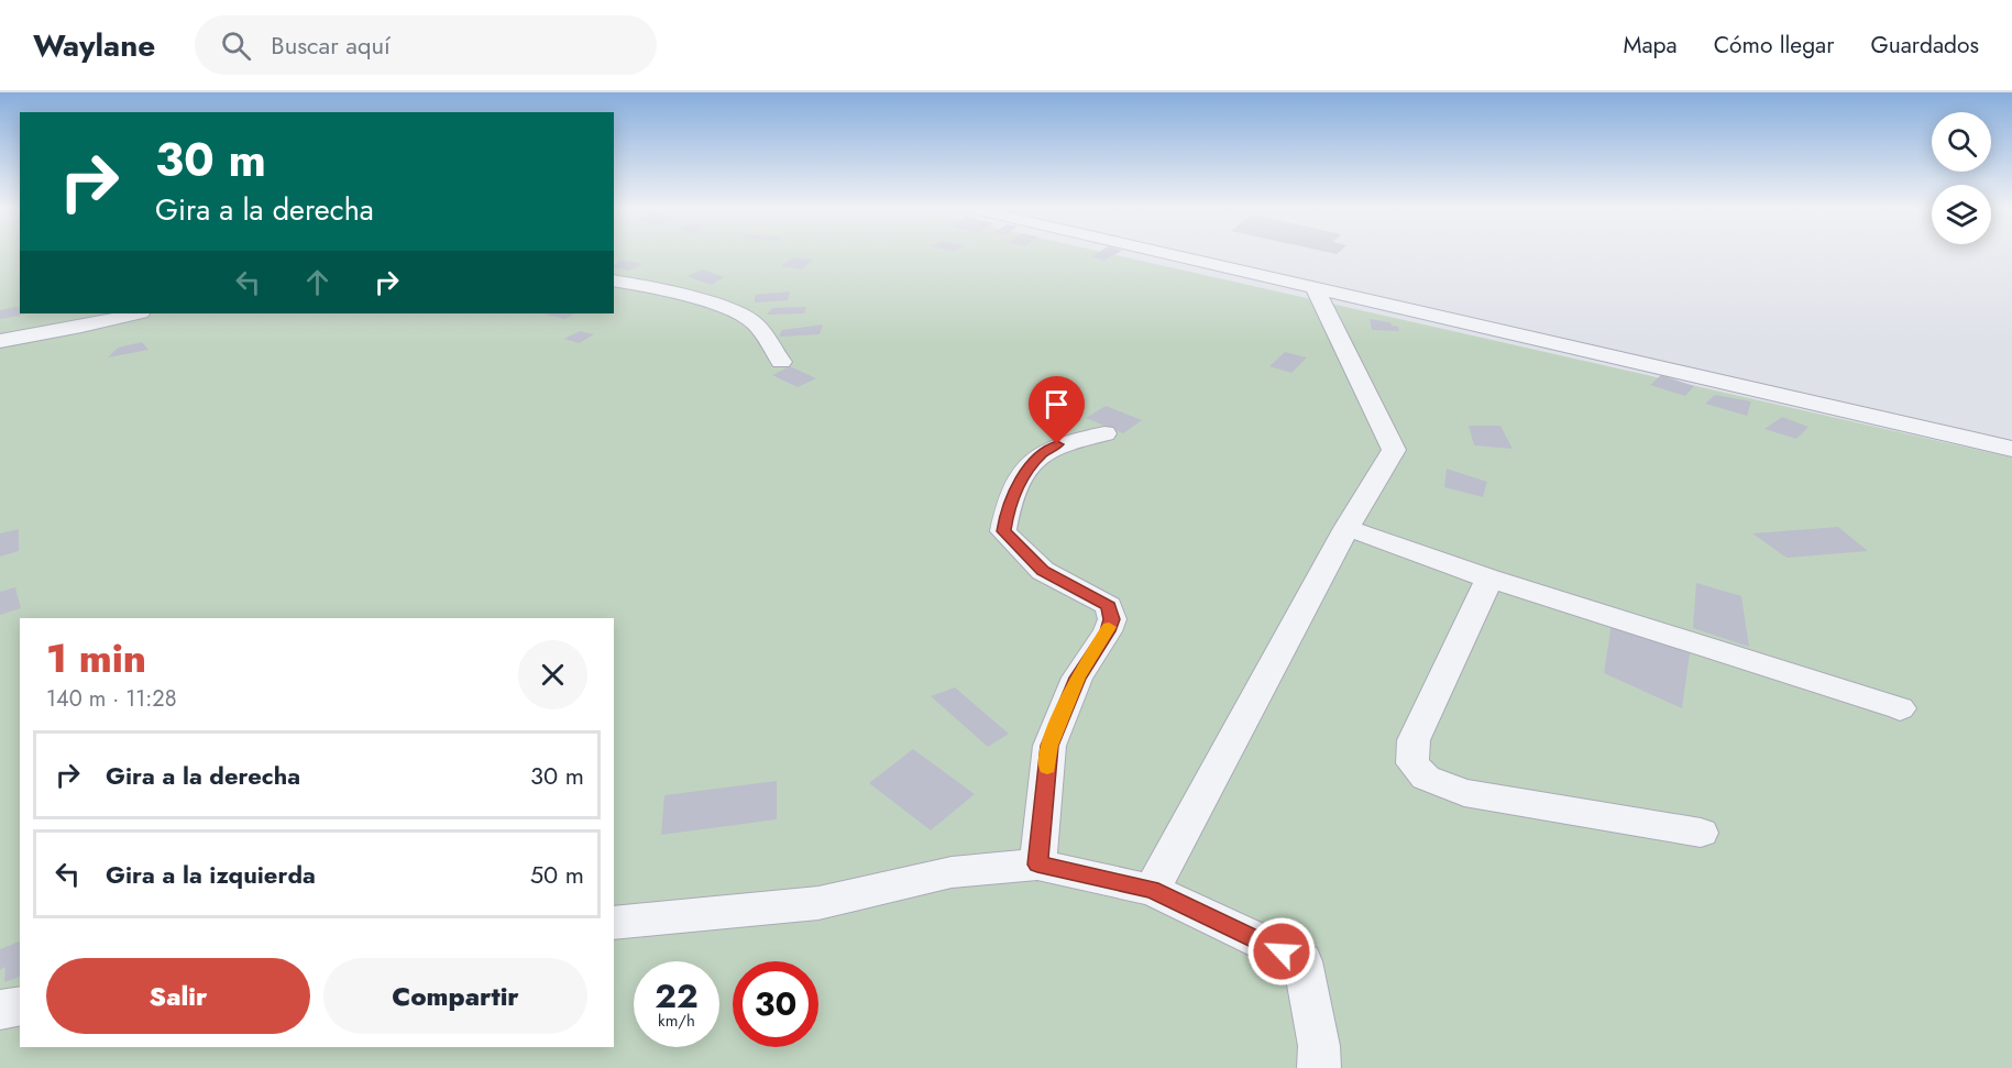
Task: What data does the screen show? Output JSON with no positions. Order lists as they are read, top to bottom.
{
  "page": {
    "header": "Waylane",
    "search": "Buscar aquí",
    "nav": ["Mapa", "Cómo llegar", "Guardados"],
    "turn": ["30 m", "Gira a la derecha"],
    "heading": ["1 min", "140 m · 11:28"],
    "list": [
      {
        "name": "Gira a la derecha",
        "value": "30 m"
      },
      {
        "name": "Gira a la izquierda",
        "value": "50 m"
      }
    ],
    "buttons": ["Salir", "Compartir"],
    "speed": "22 km/h",
    "limit": "30"
  }
}
